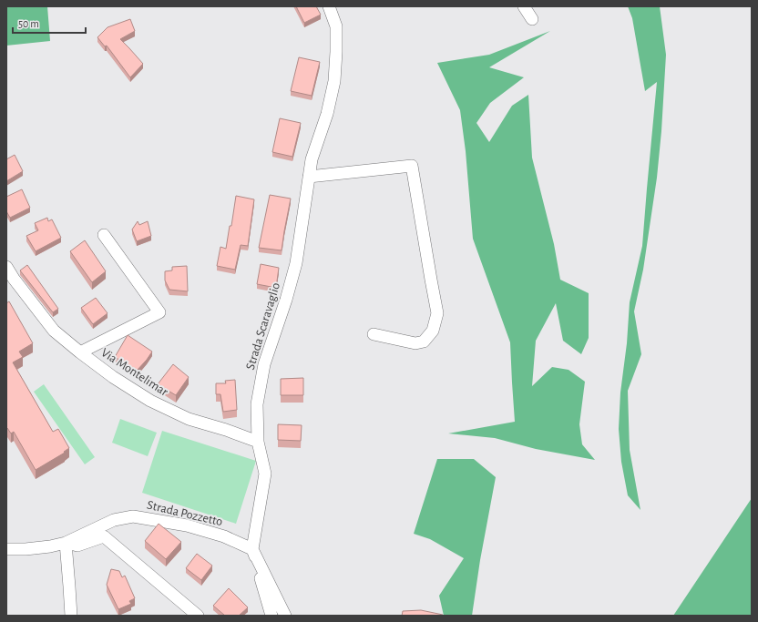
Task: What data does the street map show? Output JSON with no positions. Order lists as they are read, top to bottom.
{
  "streets": {
    "street": ["Strada Scaravaglio", "Via Montelimar", "Strada Pozzetto"]
  },
  "crossings": [
    ["Strada Scaravaglio", "Via Montelimar"],
    ["Strada Scaravaglio", "Strada Pozzetto"]
  ],
  "scale_bar": "50 m"
}
